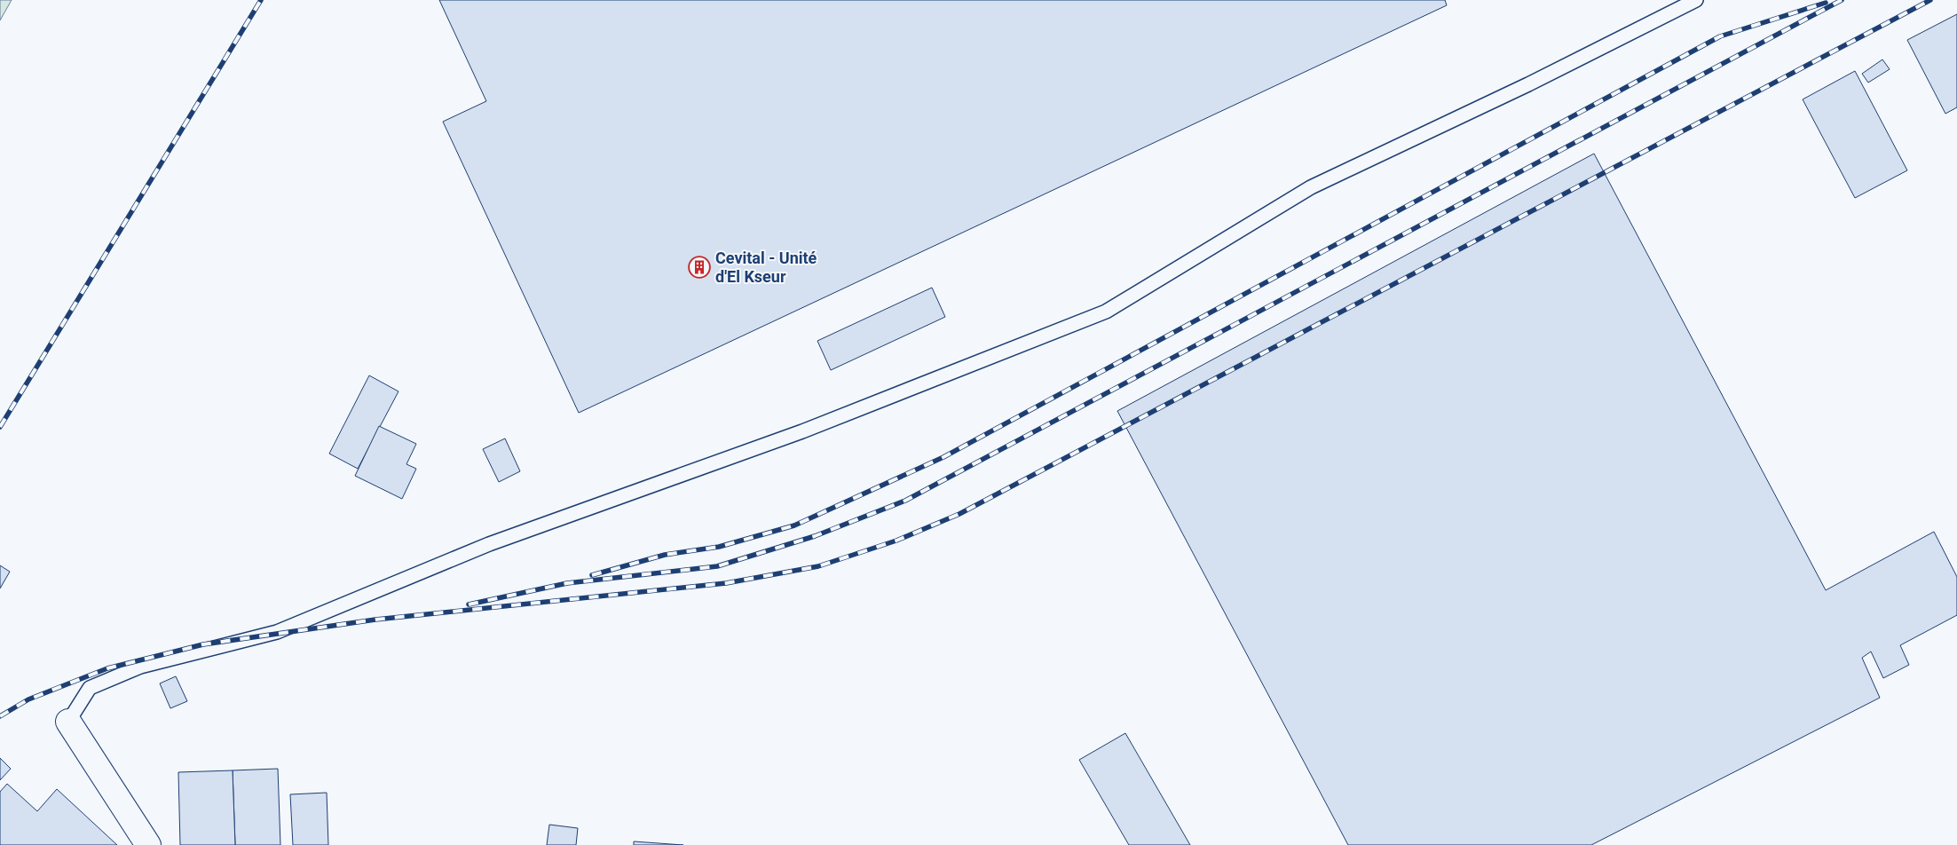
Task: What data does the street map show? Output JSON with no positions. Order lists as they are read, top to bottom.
{
  "places": {
    "building": ["Cevital - Unité d'El Kseur"]
  }
}
